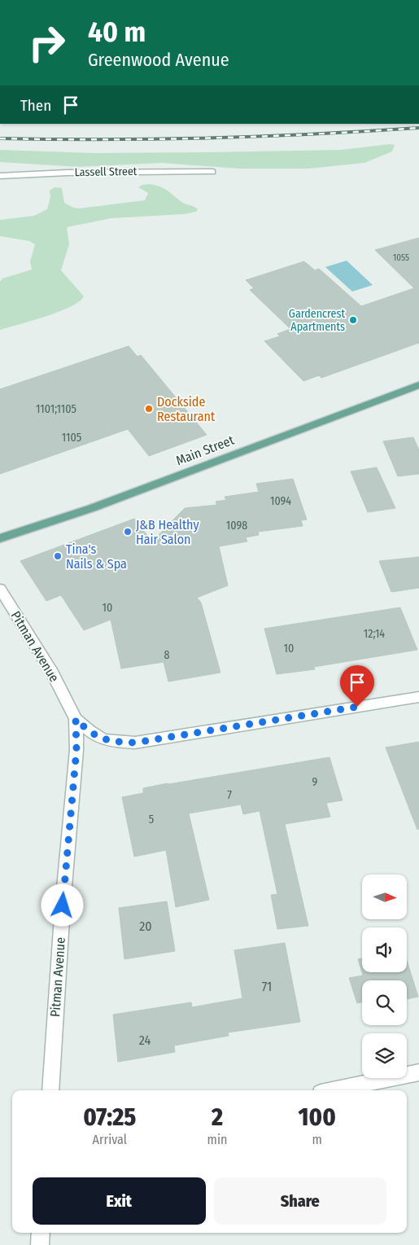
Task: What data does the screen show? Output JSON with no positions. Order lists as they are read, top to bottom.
{
  "streets": {
    "main road": ["Main Street"],
    "street": ["Lassell Street", "Pitman Avenue"]
  },
  "places": [
    "Gardencrest Apartments",
    "Dockside Restaurant",
    "J&B Healthy Hair Salon",
    "Tina's Nails & Spa"
  ],
  "house_numbers": [
    "1055",
    "1101;1105",
    "1105",
    "1094",
    "1098",
    "10",
    "12;14",
    "10",
    "8",
    "9",
    "7",
    "5",
    "20",
    "71",
    "24"
  ],
  "north": "right",
  "page": {
    "turn": ["40 m", "Greenwood Avenue"],
    "then": "Then",
    "eta": [
      "07:25",
      "Arrival",
      "2",
      "min",
      "100",
      "m"
    ],
    "buttons": ["Exit", "Share"]
  }
}
